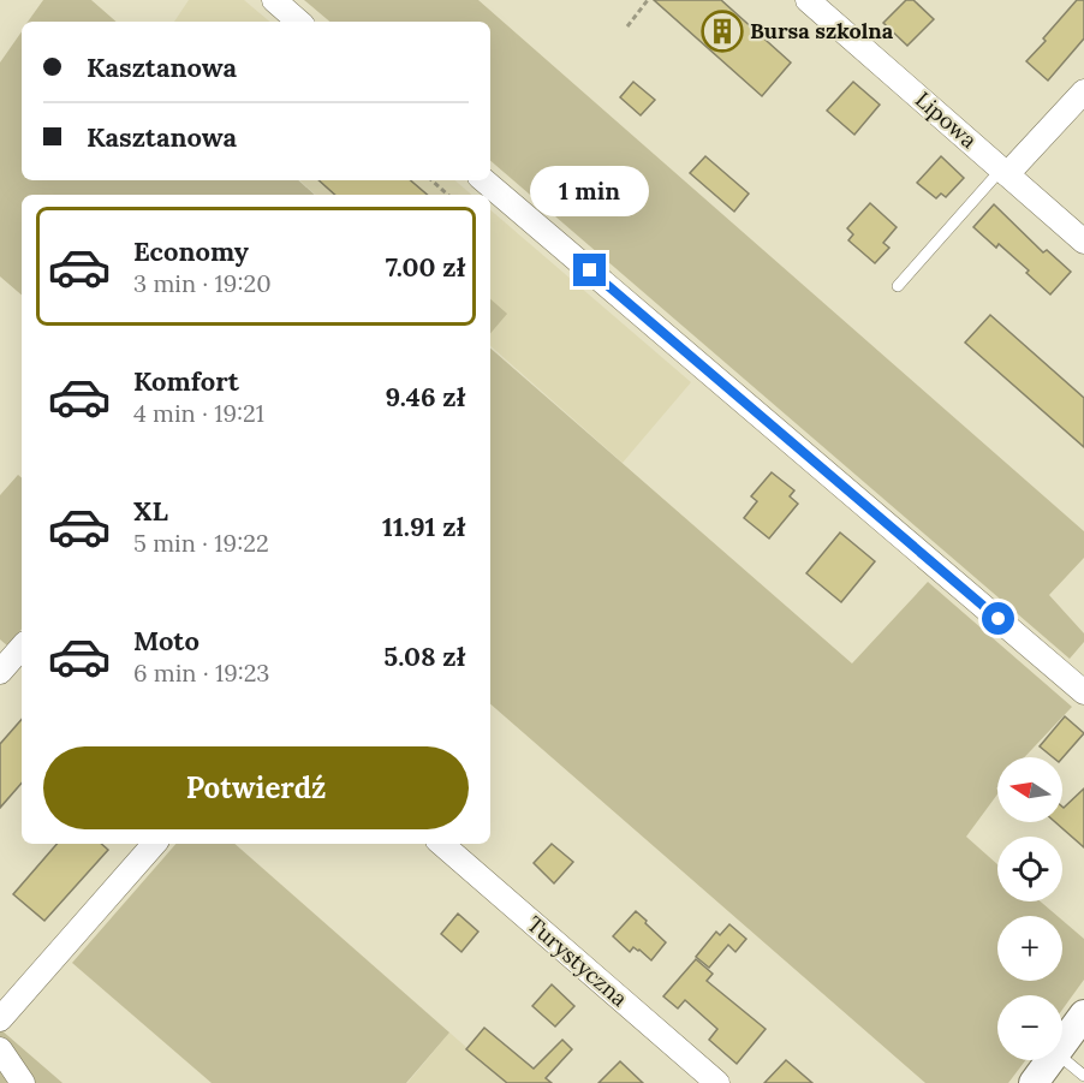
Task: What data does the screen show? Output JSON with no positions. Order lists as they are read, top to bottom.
{
  "streets": {
    "street": ["Lipowa", "Turystyczna"]
  },
  "places": {
    "building": ["Bursa szkolna"]
  },
  "north": "left",
  "page": {
    "banner": ["Kasztanowa", "Kasztanowa"],
    "bubble": "1 min",
    "list": [
      {
        "name": "Economy",
        "note": "3 min · 19:20",
        "value": "7.00 zł"
      },
      {
        "name": "Komfort",
        "note": "4 min · 19:21",
        "value": "9.46 zł"
      },
      {
        "name": "XL",
        "note": "5 min · 19:22",
        "value": "11.91 zł"
      },
      {
        "name": "Moto",
        "note": "6 min · 19:23",
        "value": "5.08 zł"
      }
    ],
    "buttons": "Potwierdź",
    "map_buttons": ["+", "−"]
  }
}
